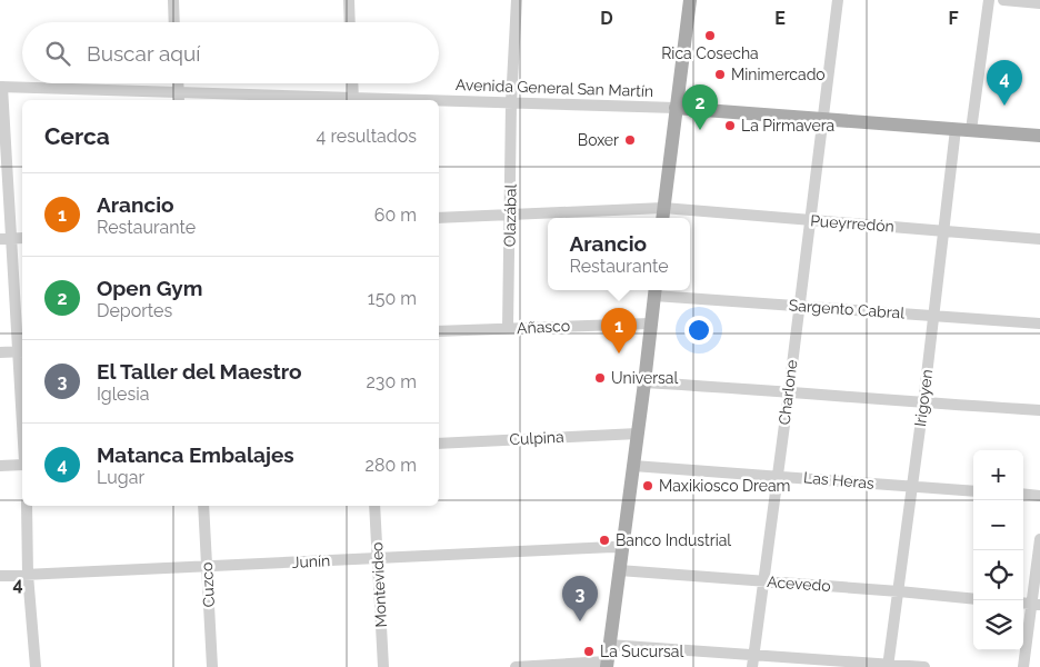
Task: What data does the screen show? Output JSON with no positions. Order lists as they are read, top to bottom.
{
  "streets": {
    "main road": ["Avenida General San Martín"],
    "street": [
      "Olazábal",
      "Pueyrredón",
      "Sargento Cabral",
      "Añasco",
      "Charlone",
      "Irigoyen",
      "Culpina",
      "Las Heras",
      "Junín",
      "Acevedo",
      "Cuzco",
      "Montevideo"
    ]
  },
  "crossings": [
    ["Avenida General San Martín", "Olazábal"],
    ["Avenida General San Martín", "Charlone"],
    ["Avenida General San Martín", "Irigoyen"],
    ["Olazábal", "Pueyrredón"],
    ["Olazábal", "Añasco"],
    ["Pueyrredón", "Charlone"],
    ["Pueyrredón", "Irigoyen"],
    ["Sargento Cabral", "Charlone"],
    ["Sargento Cabral", "Irigoyen"],
    ["Charlone", "Las Heras"],
    ["Charlone", "Acevedo"],
    ["Irigoyen", "Las Heras"],
    ["Irigoyen", "Acevedo"],
    ["Junín", "Cuzco"],
    ["Junín", "Montevideo"]
  ],
  "places": [
    "Rica Cosecha",
    "Minimercado",
    "La Pirmavera",
    "Boxer",
    "Universal",
    "Maxikiosco Dream",
    "Banco Industrial",
    "La Sucursal"
  ],
  "page": {
    "search": "Buscar aquí",
    "pins": [
      "4",
      "2",
      "1",
      "3"
    ],
    "heading": ["Cerca", "4 resultados"],
    "list": [
      {
        "mark": "1",
        "name": "Arancio",
        "note": "Restaurante",
        "value": "60 m"
      },
      {
        "mark": "2",
        "name": "Open Gym",
        "note": "Deportes",
        "value": "150 m"
      },
      {
        "mark": "3",
        "name": "El Taller del Maestro",
        "note": "Iglesia",
        "value": "230 m"
      },
      {
        "mark": "4",
        "name": "Matanca Embalajes",
        "note": "Lugar",
        "value": "280 m"
      }
    ],
    "popup": ["Arancio", "Restaurante"],
    "map_buttons": ["+", "−"]
  },
  "grid": {
    "columns": ["D", "E", "F"],
    "rows": ["4"]
  }
}
